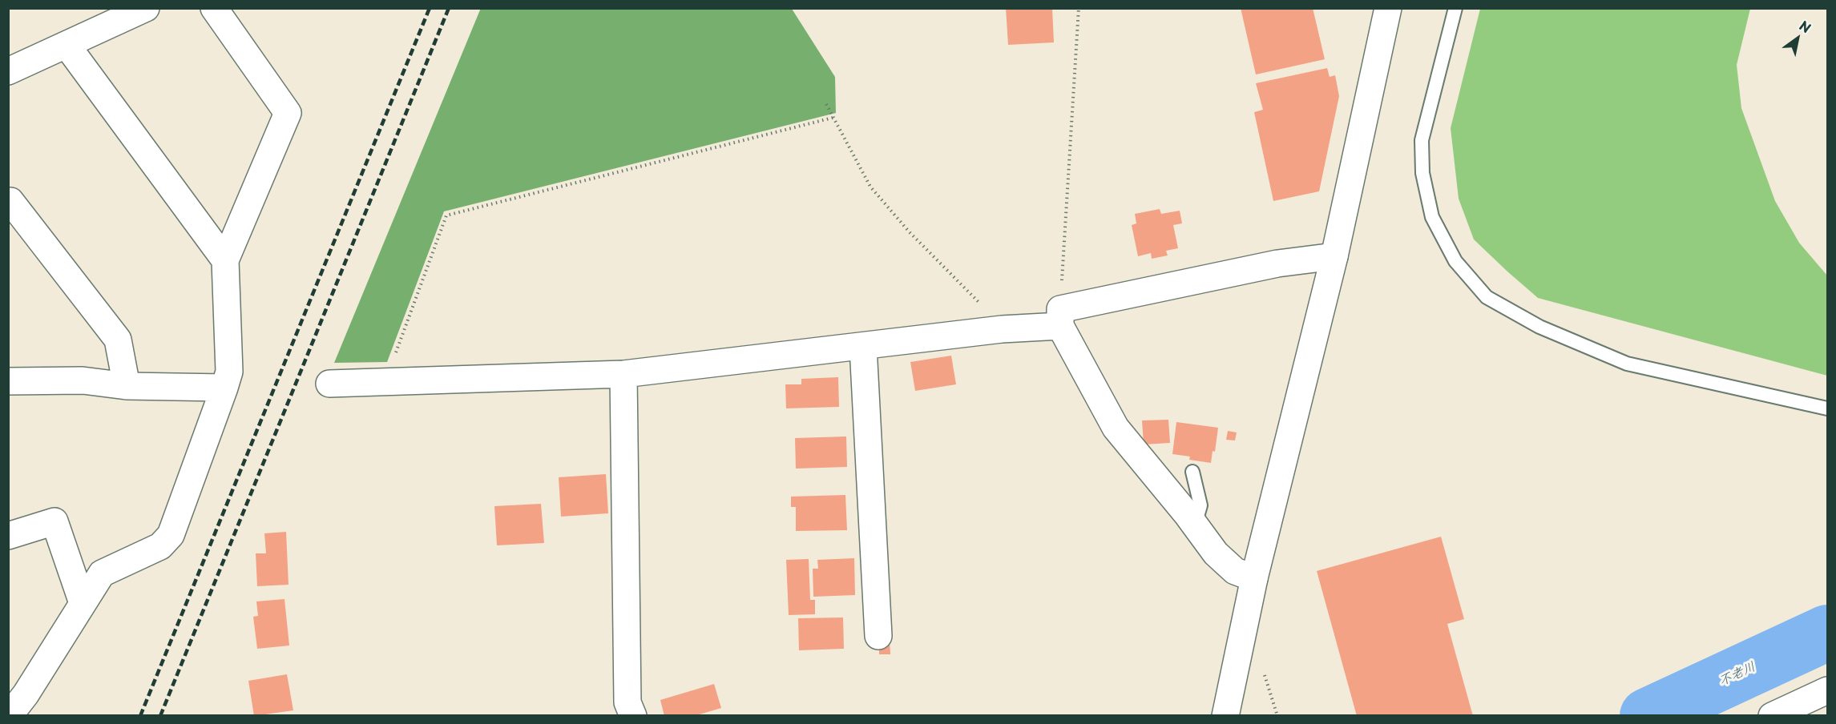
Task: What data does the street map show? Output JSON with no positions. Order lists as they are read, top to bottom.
{
  "water": ["不老川"],
  "north": "top right"
}
